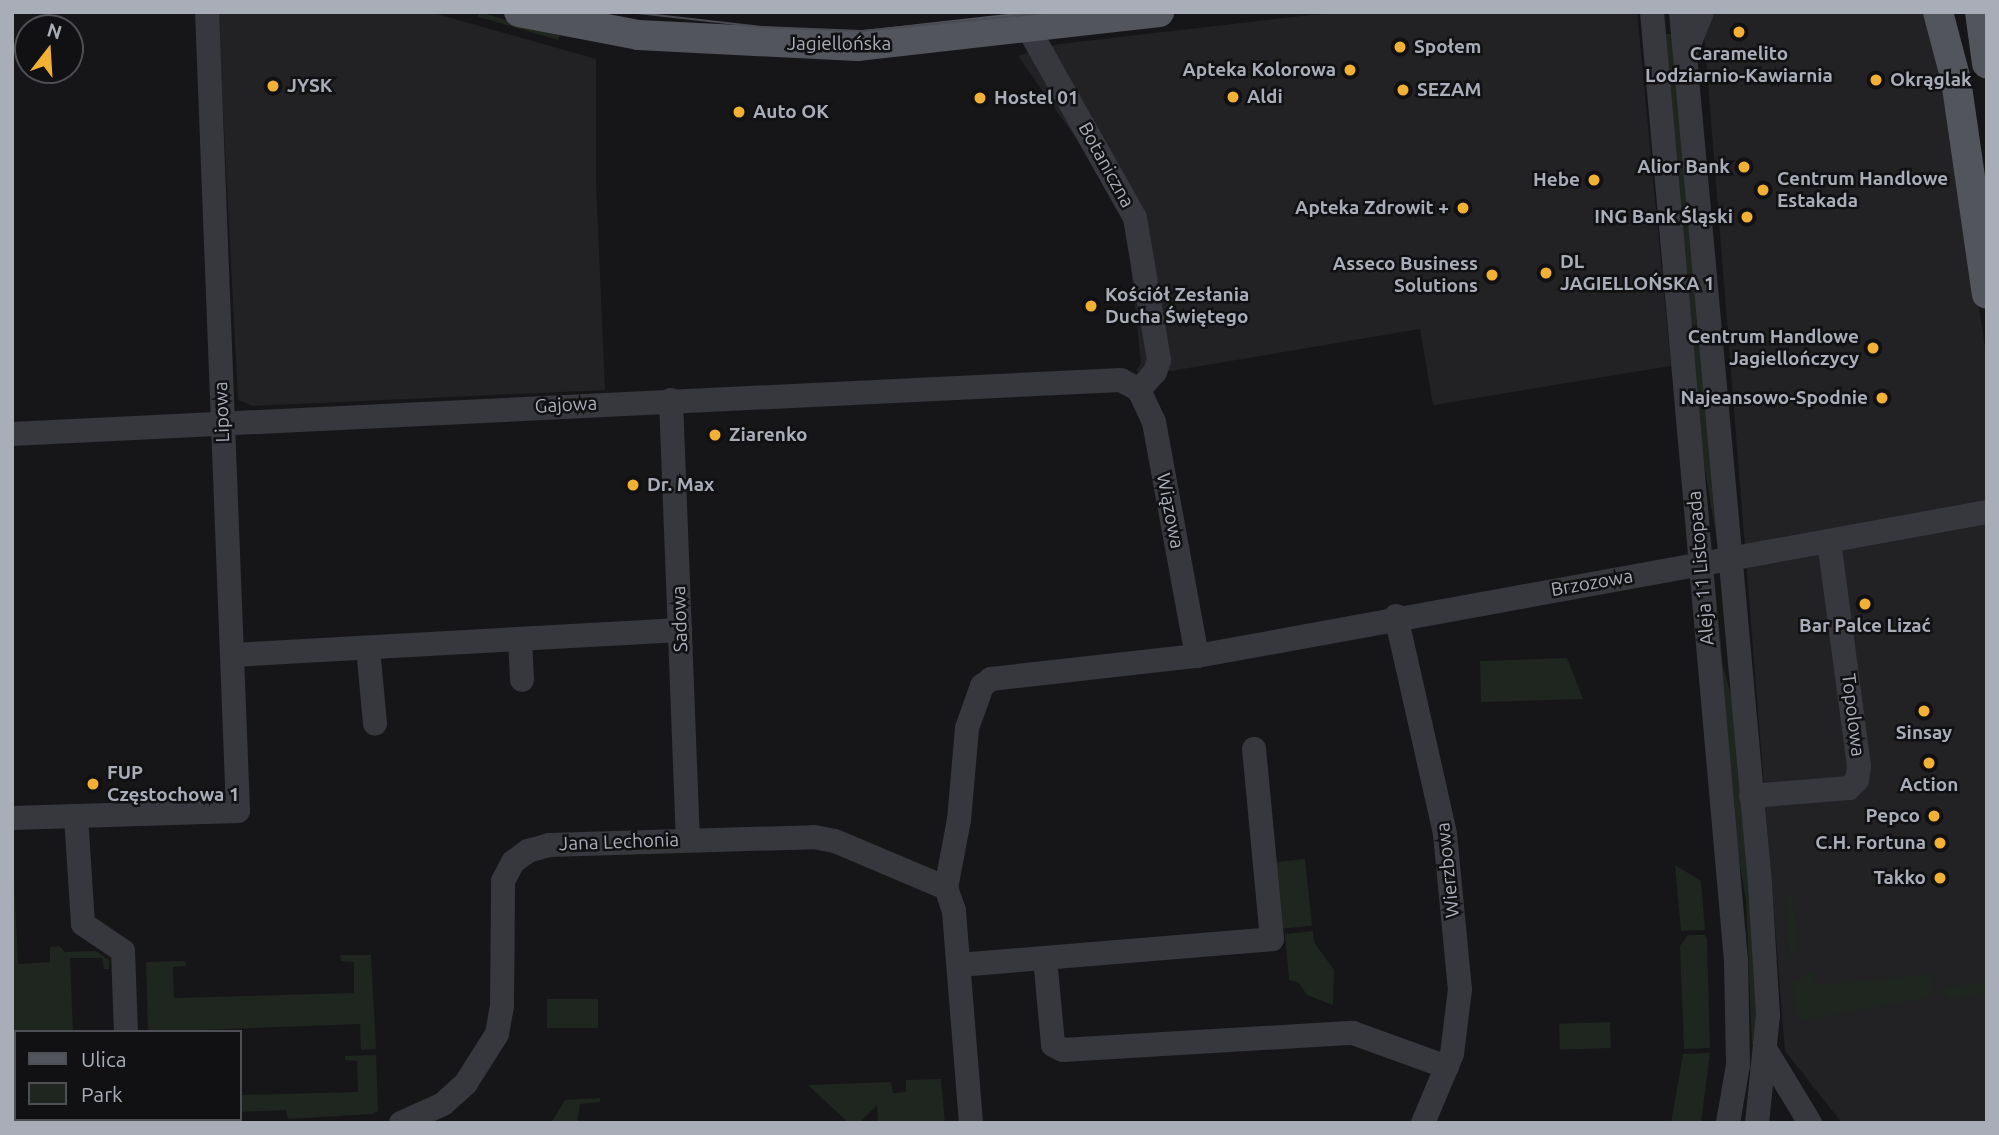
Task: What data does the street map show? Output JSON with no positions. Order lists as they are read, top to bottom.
{
  "streets": {
    "main road": ["Jagiellońska"],
    "street": [
      "Botaniczna",
      "Gajowa",
      "Lipowa",
      "Wiązowa",
      "Aleja 11 Listopada",
      "Brzozowa",
      "Sadowa",
      "Topolowa",
      "Jana Lechonia",
      "Wierzbowa"
    ]
  },
  "crossings": [
    ["Jagiellońska", "Botaniczna"],
    ["Botaniczna", "Gajowa"],
    ["Botaniczna", "Wiązowa"],
    ["Gajowa", "Lipowa"],
    ["Gajowa", "Wiązowa"],
    ["Gajowa", "Sadowa"],
    ["Wiązowa", "Brzozowa"],
    ["Aleja 11 Listopada", "Brzozowa"],
    ["Aleja 11 Listopada", "Topolowa"],
    ["Brzozowa", "Topolowa"],
    ["Brzozowa", "Jana Lechonia"],
    ["Brzozowa", "Wierzbowa"],
    ["Sadowa", "Jana Lechonia"]
  ],
  "places": [
    "Caramelito Lodziarnio-Kawiarnia",
    "Społem",
    "Apteka Kolorowa",
    "Okrąglak",
    "JYSK",
    "SEZAM",
    "Aldi",
    "Hostel 01",
    "Auto OK",
    "Alior Bank",
    "Hebe",
    "Centrum Handlowe Estakada",
    "Apteka Zdrowit +",
    "ING Bank Śląski",
    "DL JAGIELLOŃSKA 1",
    "Asseco Business Solutions",
    "Kościół Zesłania Ducha Świętego",
    "Centrum Handlowe Jagiellończycy",
    "Najeansowo-Spodnie",
    "Ziarenko",
    "Dr. Max",
    "Bar Palce Lizać",
    "Sinsay",
    "Action",
    "FUP Częstochowa 1",
    "Pepco",
    "C.H. Fortuna",
    "Takko"
  ],
  "legend": ["Ulica", "Park"],
  "north": "top"
}
